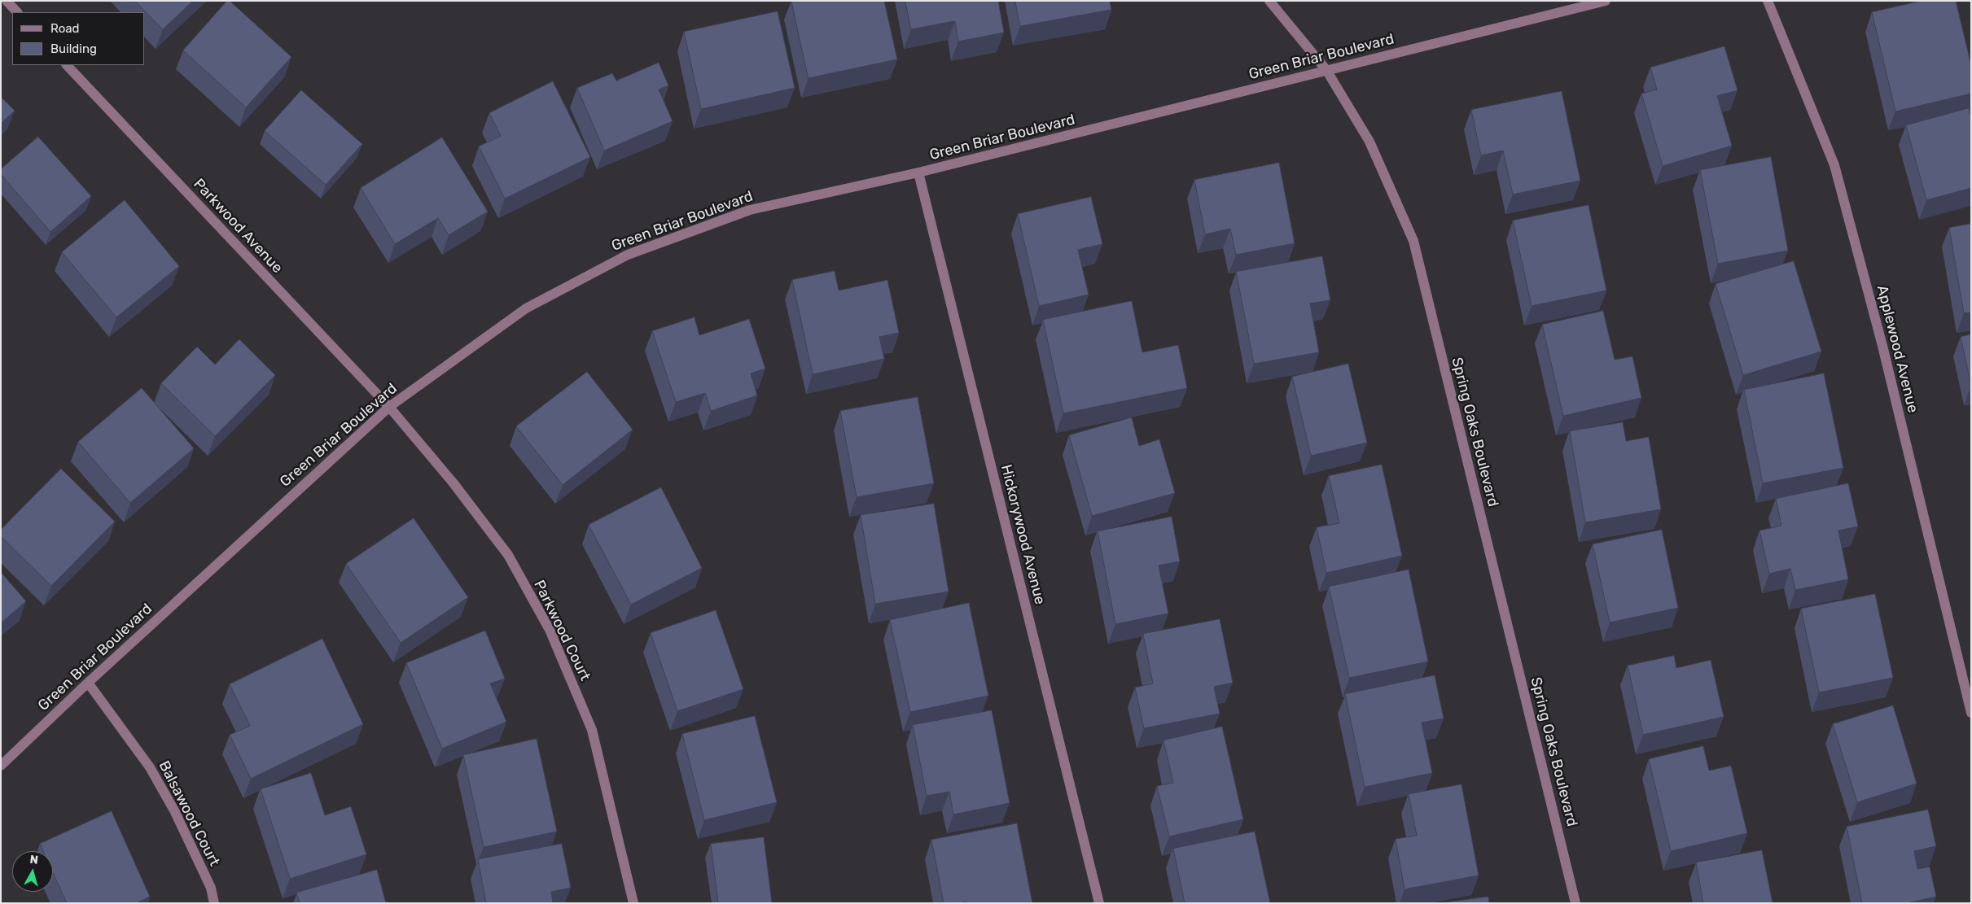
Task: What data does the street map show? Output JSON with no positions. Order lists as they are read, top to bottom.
{
  "streets": {
    "street": [
      "Green Briar Boulevard",
      "Parkwood Avenue",
      "Applewood Avenue",
      "Spring Oaks Boulevard",
      "Hickorywood Avenue",
      "Parkwood Court",
      "Balsawood Court"
    ]
  },
  "crossings": [
    ["Green Briar Boulevard", "Parkwood Avenue"],
    ["Green Briar Boulevard", "Spring Oaks Boulevard"],
    ["Green Briar Boulevard", "Hickorywood Avenue"],
    ["Green Briar Boulevard", "Parkwood Court"],
    ["Green Briar Boulevard", "Balsawood Court"],
    ["Parkwood Avenue", "Parkwood Court"]
  ],
  "legend": ["Road", "Building"],
  "north": "top"
}
